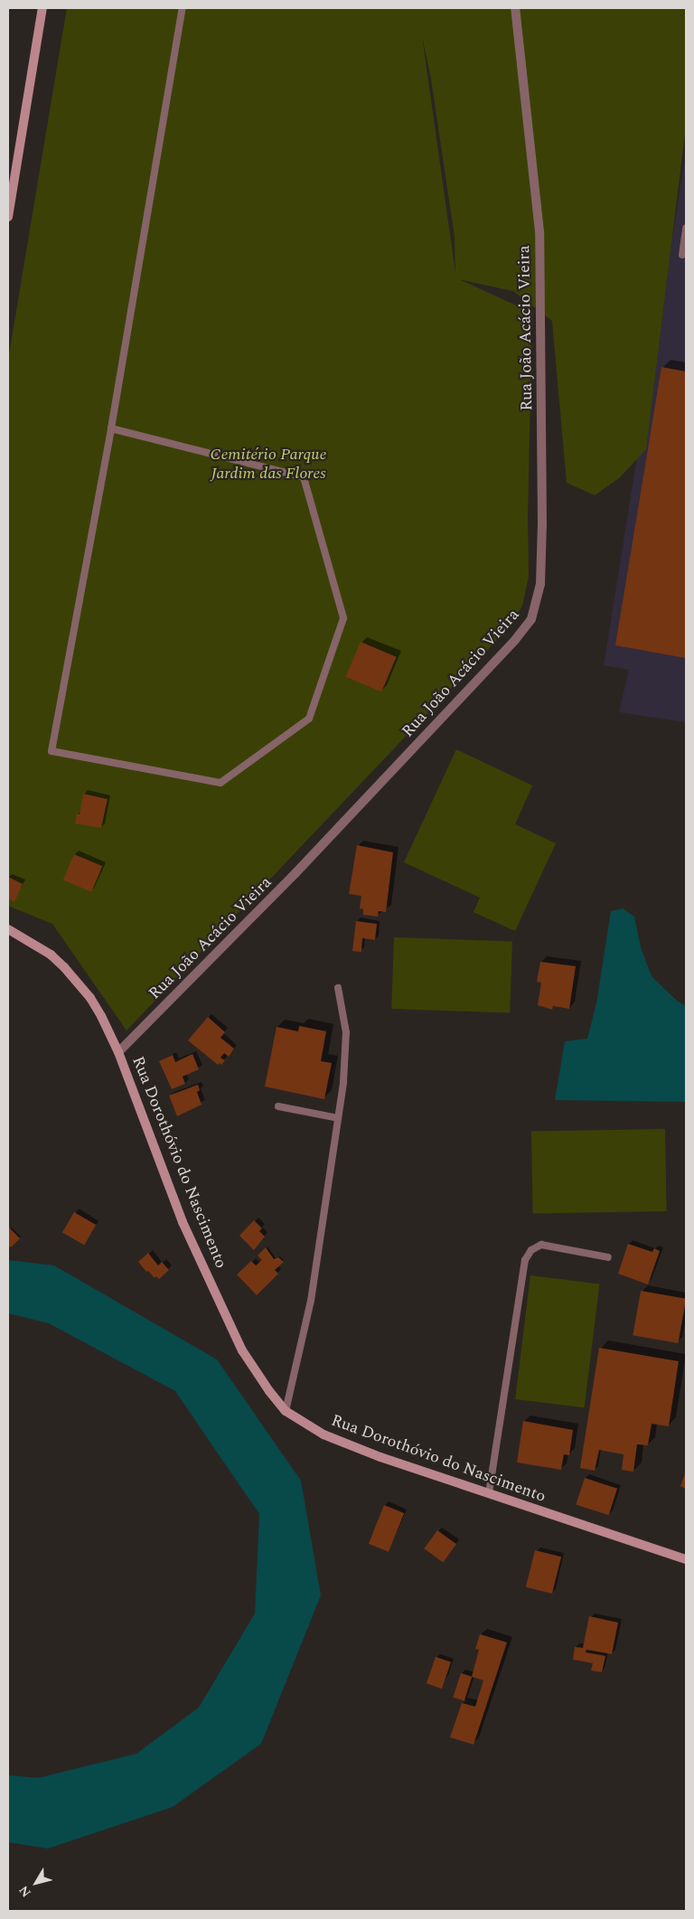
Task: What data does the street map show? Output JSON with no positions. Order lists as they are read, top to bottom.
{
  "streets": {
    "street": ["Rua João Acácio Vieira", "Rua Dorothóvio do Nascimento"]
  },
  "crossings": [
    ["Rua João Acácio Vieira", "Rua Dorothóvio do Nascimento"]
  ],
  "parks": ["Cemitério Parque Jardim das Flores"],
  "north": "bottom left"
}
